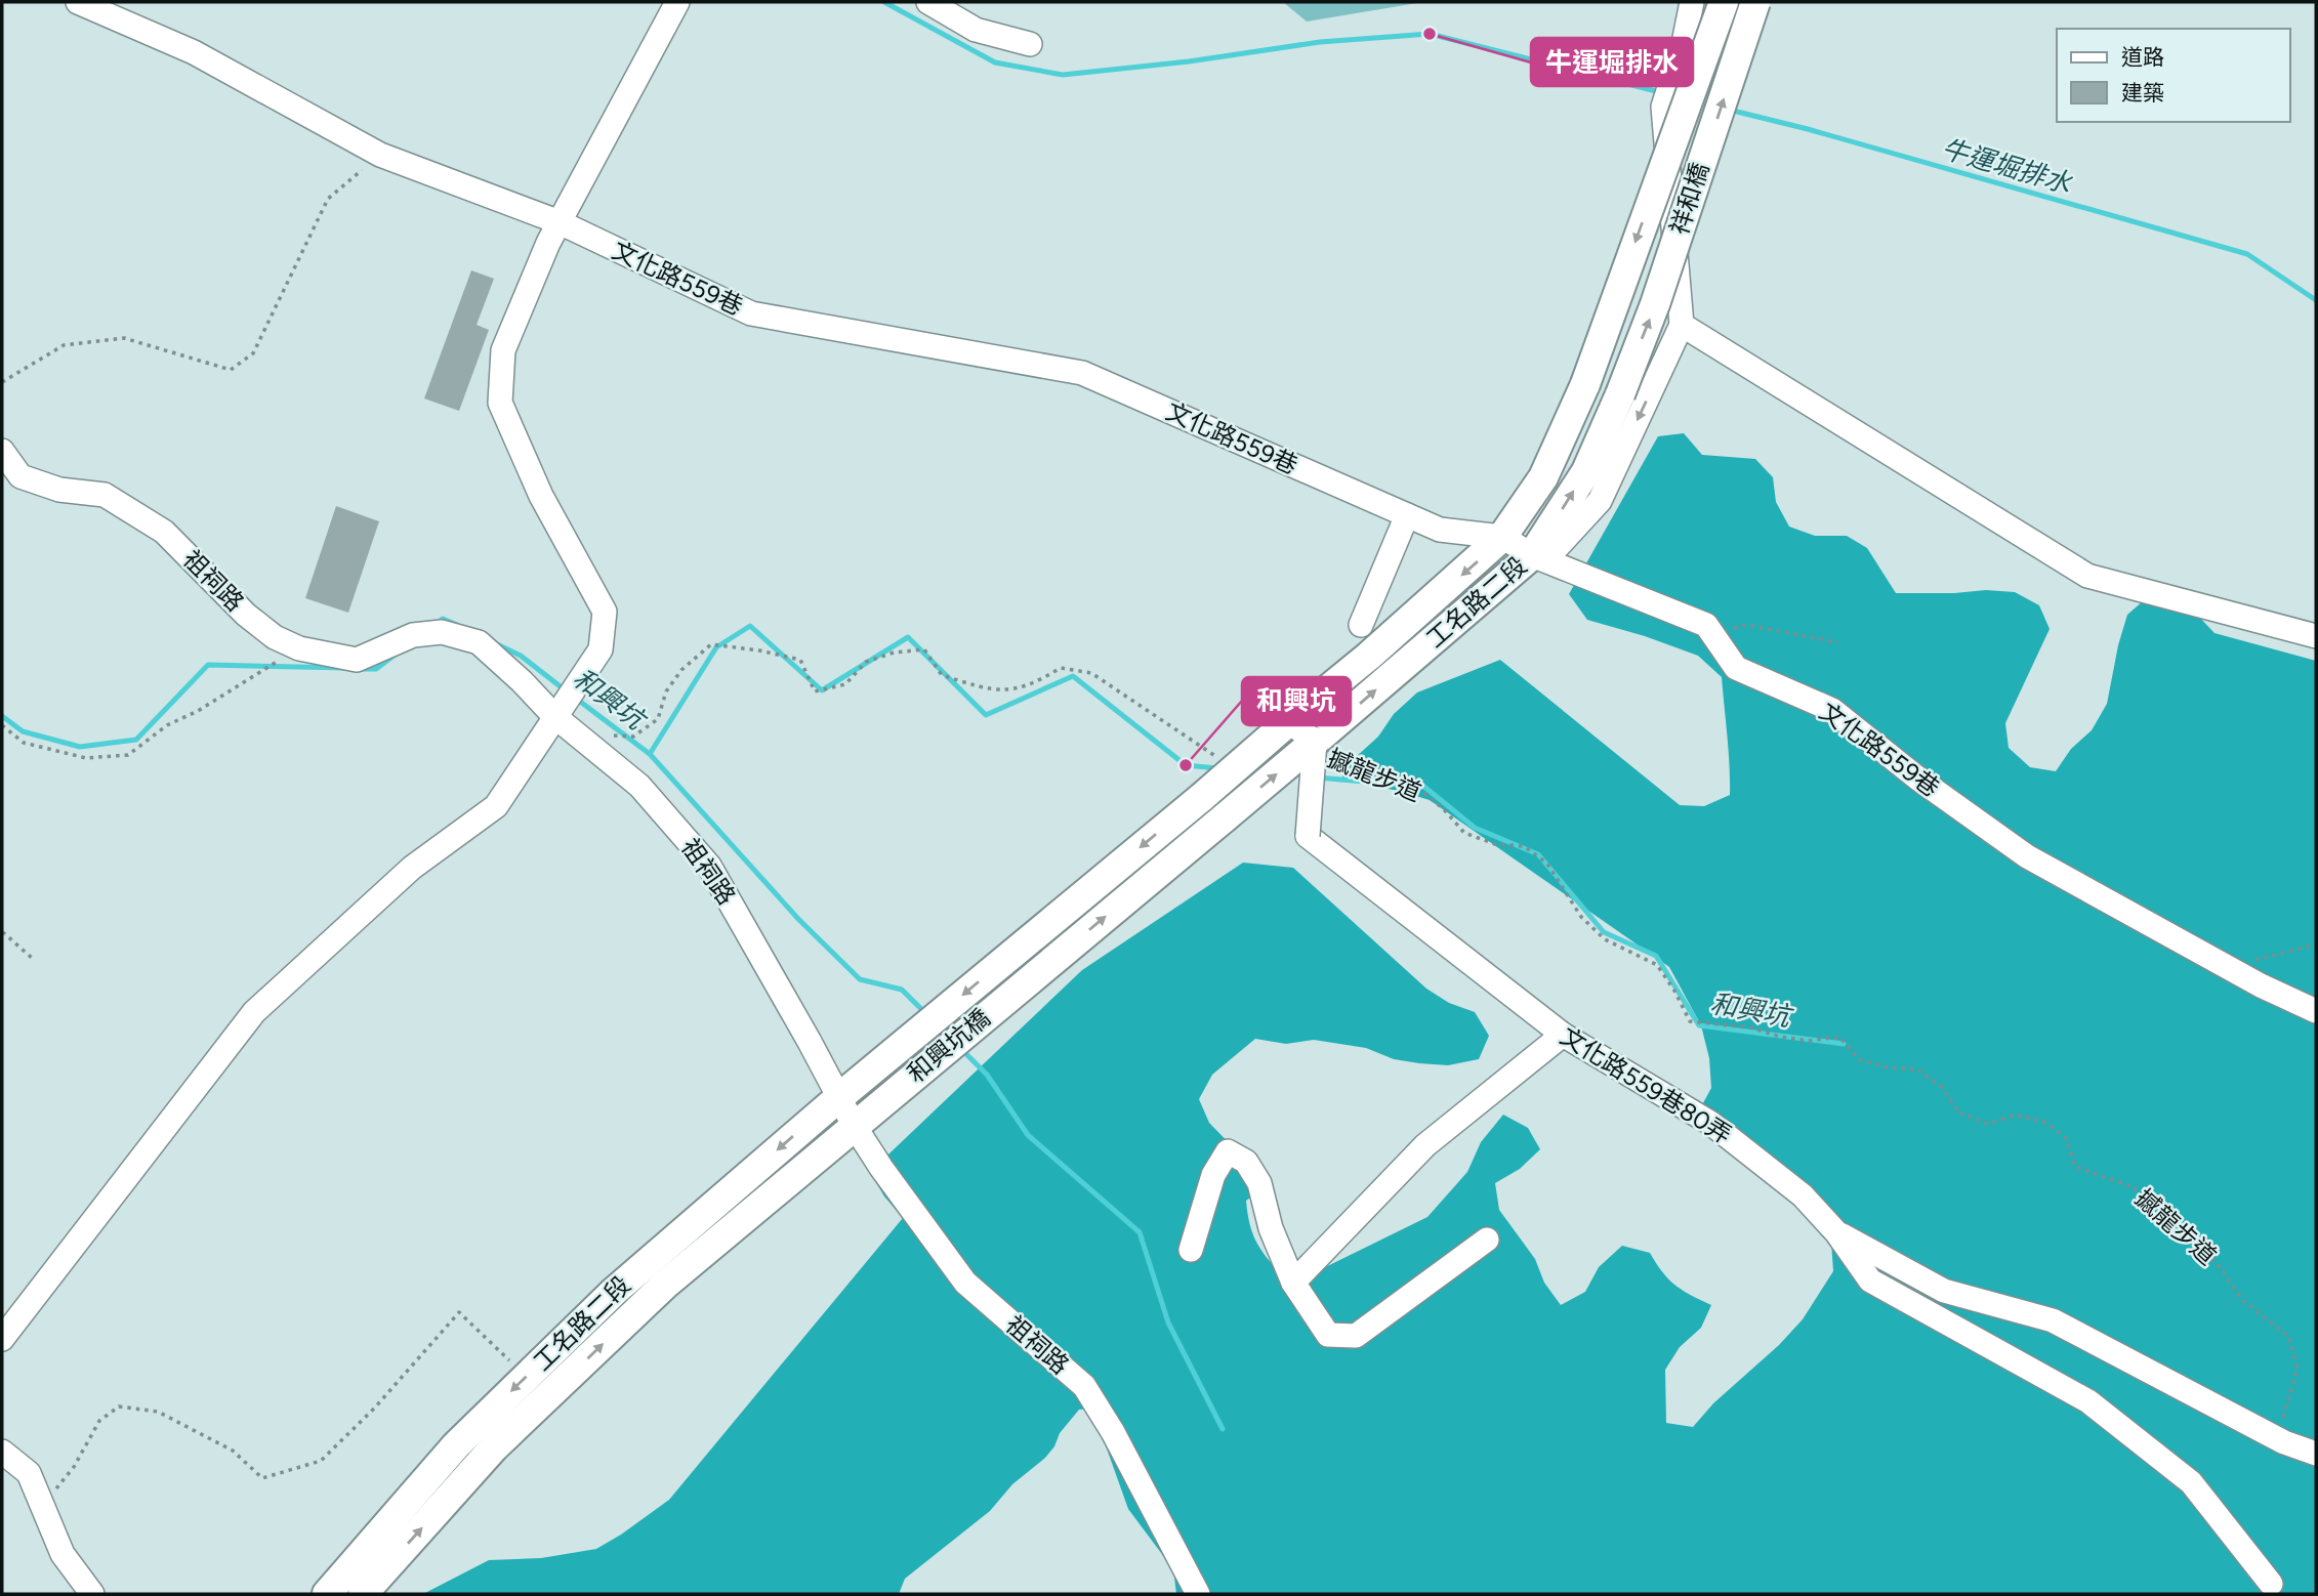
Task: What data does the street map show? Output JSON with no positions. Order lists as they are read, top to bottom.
{
  "streets": {
    "main road": ["祥和橋", "工名路二段", "和興坑橋"],
    "lane": ["文化路559巷", "祖祠路", "文化路559巷80弄"],
    "path": ["撼龍步道"]
  },
  "crossings": [
    ["祥和橋", "工名路二段"],
    ["文化路559巷", "工名路二段"],
    ["祖祠路", "工名路二段"],
    ["祖祠路", "和興坑橋"],
    ["工名路二段", "撼龍步道"],
    ["工名路二段", "和興坑橋"],
    ["工名路二段", "文化路559巷80弄"],
    ["撼龍步道", "文化路559巷80弄"]
  ],
  "water": ["牛運堀排水", "和興坑"],
  "places": ["牛運堀排水", "和興坑"],
  "legend": ["道路", "建築"]
}
